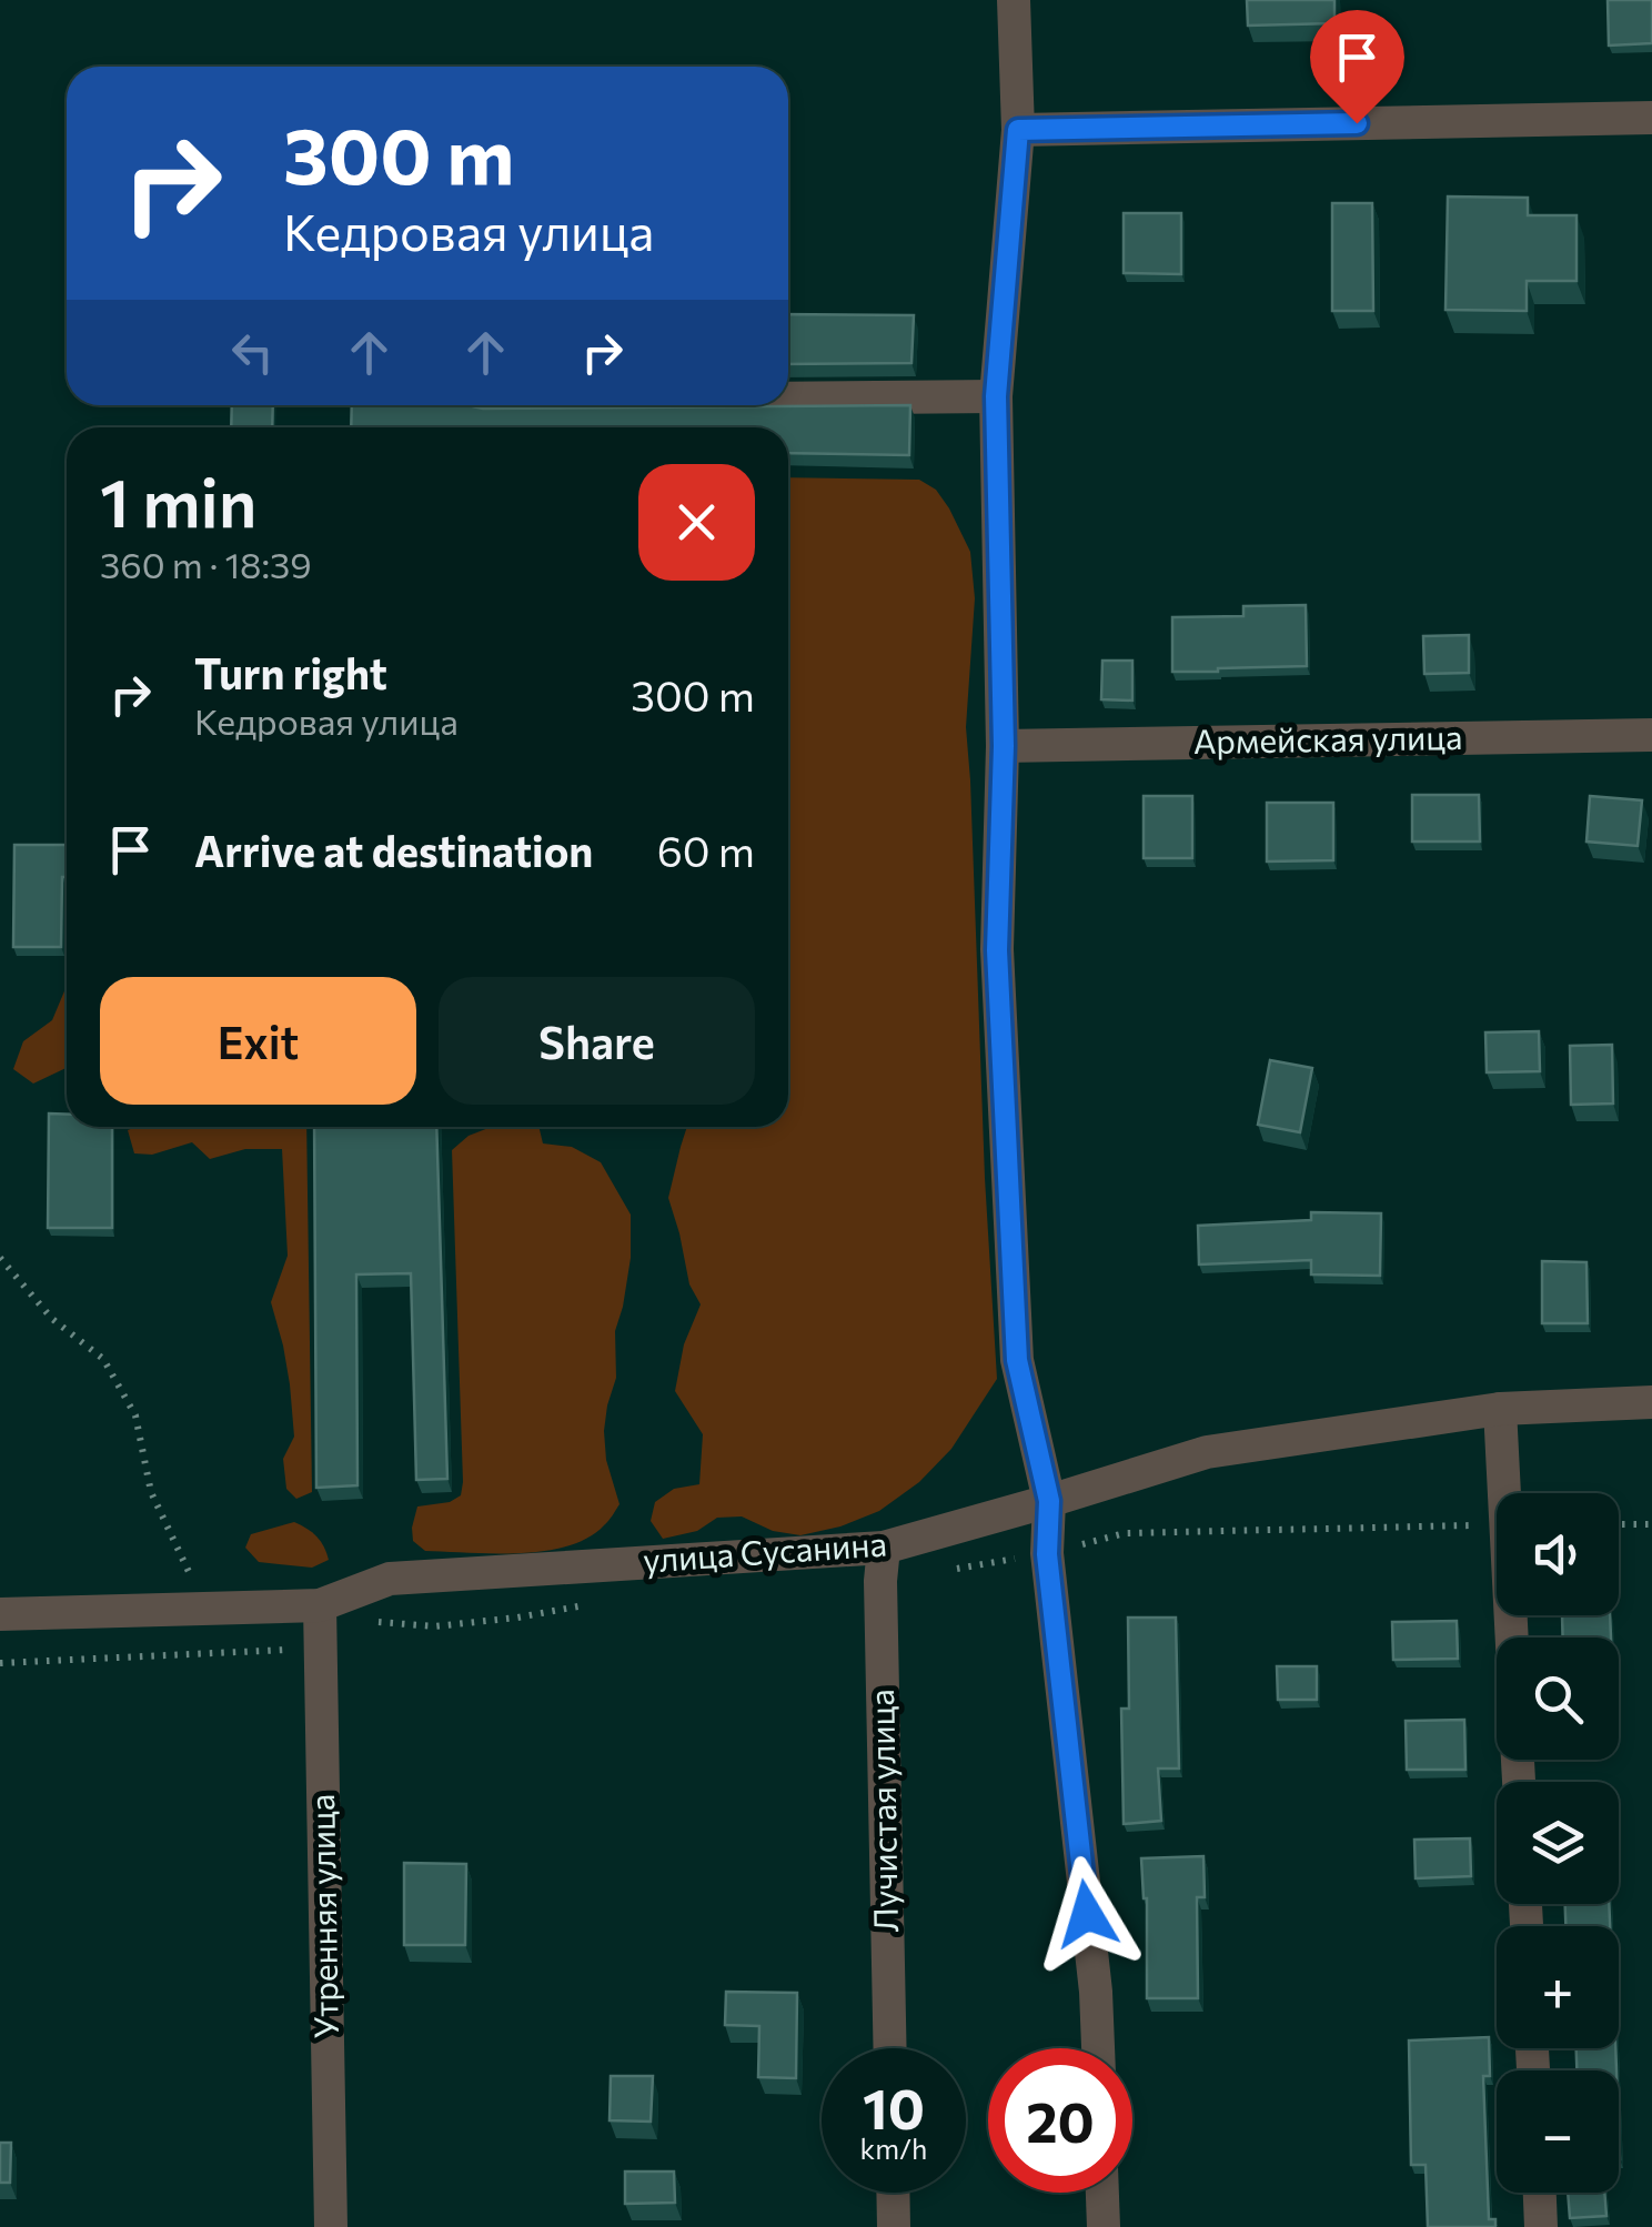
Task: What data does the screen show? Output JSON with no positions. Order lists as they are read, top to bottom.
{
  "streets": {
    "street": [
      "Армейская улица",
      "улица Сусанина",
      "Лучистая улица",
      "Утренняя улица"
    ]
  },
  "crossings": [
    ["улица Сусанина", "Лучистая улица"],
    ["улица Сусанина", "Утренняя улица"]
  ],
  "page": {
    "turn": ["300 m", "Кедровая улица"],
    "heading": ["1 min", "360 m · 18:39"],
    "list": [
      {
        "name": "Turn right",
        "note": "Кедровая улица",
        "value": "300 m"
      },
      {
        "name": "Arrive at destination",
        "value": "60 m"
      }
    ],
    "buttons": ["Exit", "Share"],
    "map_buttons": ["+", "−"],
    "speed": "10 km/h",
    "limit": "20"
  }
}
